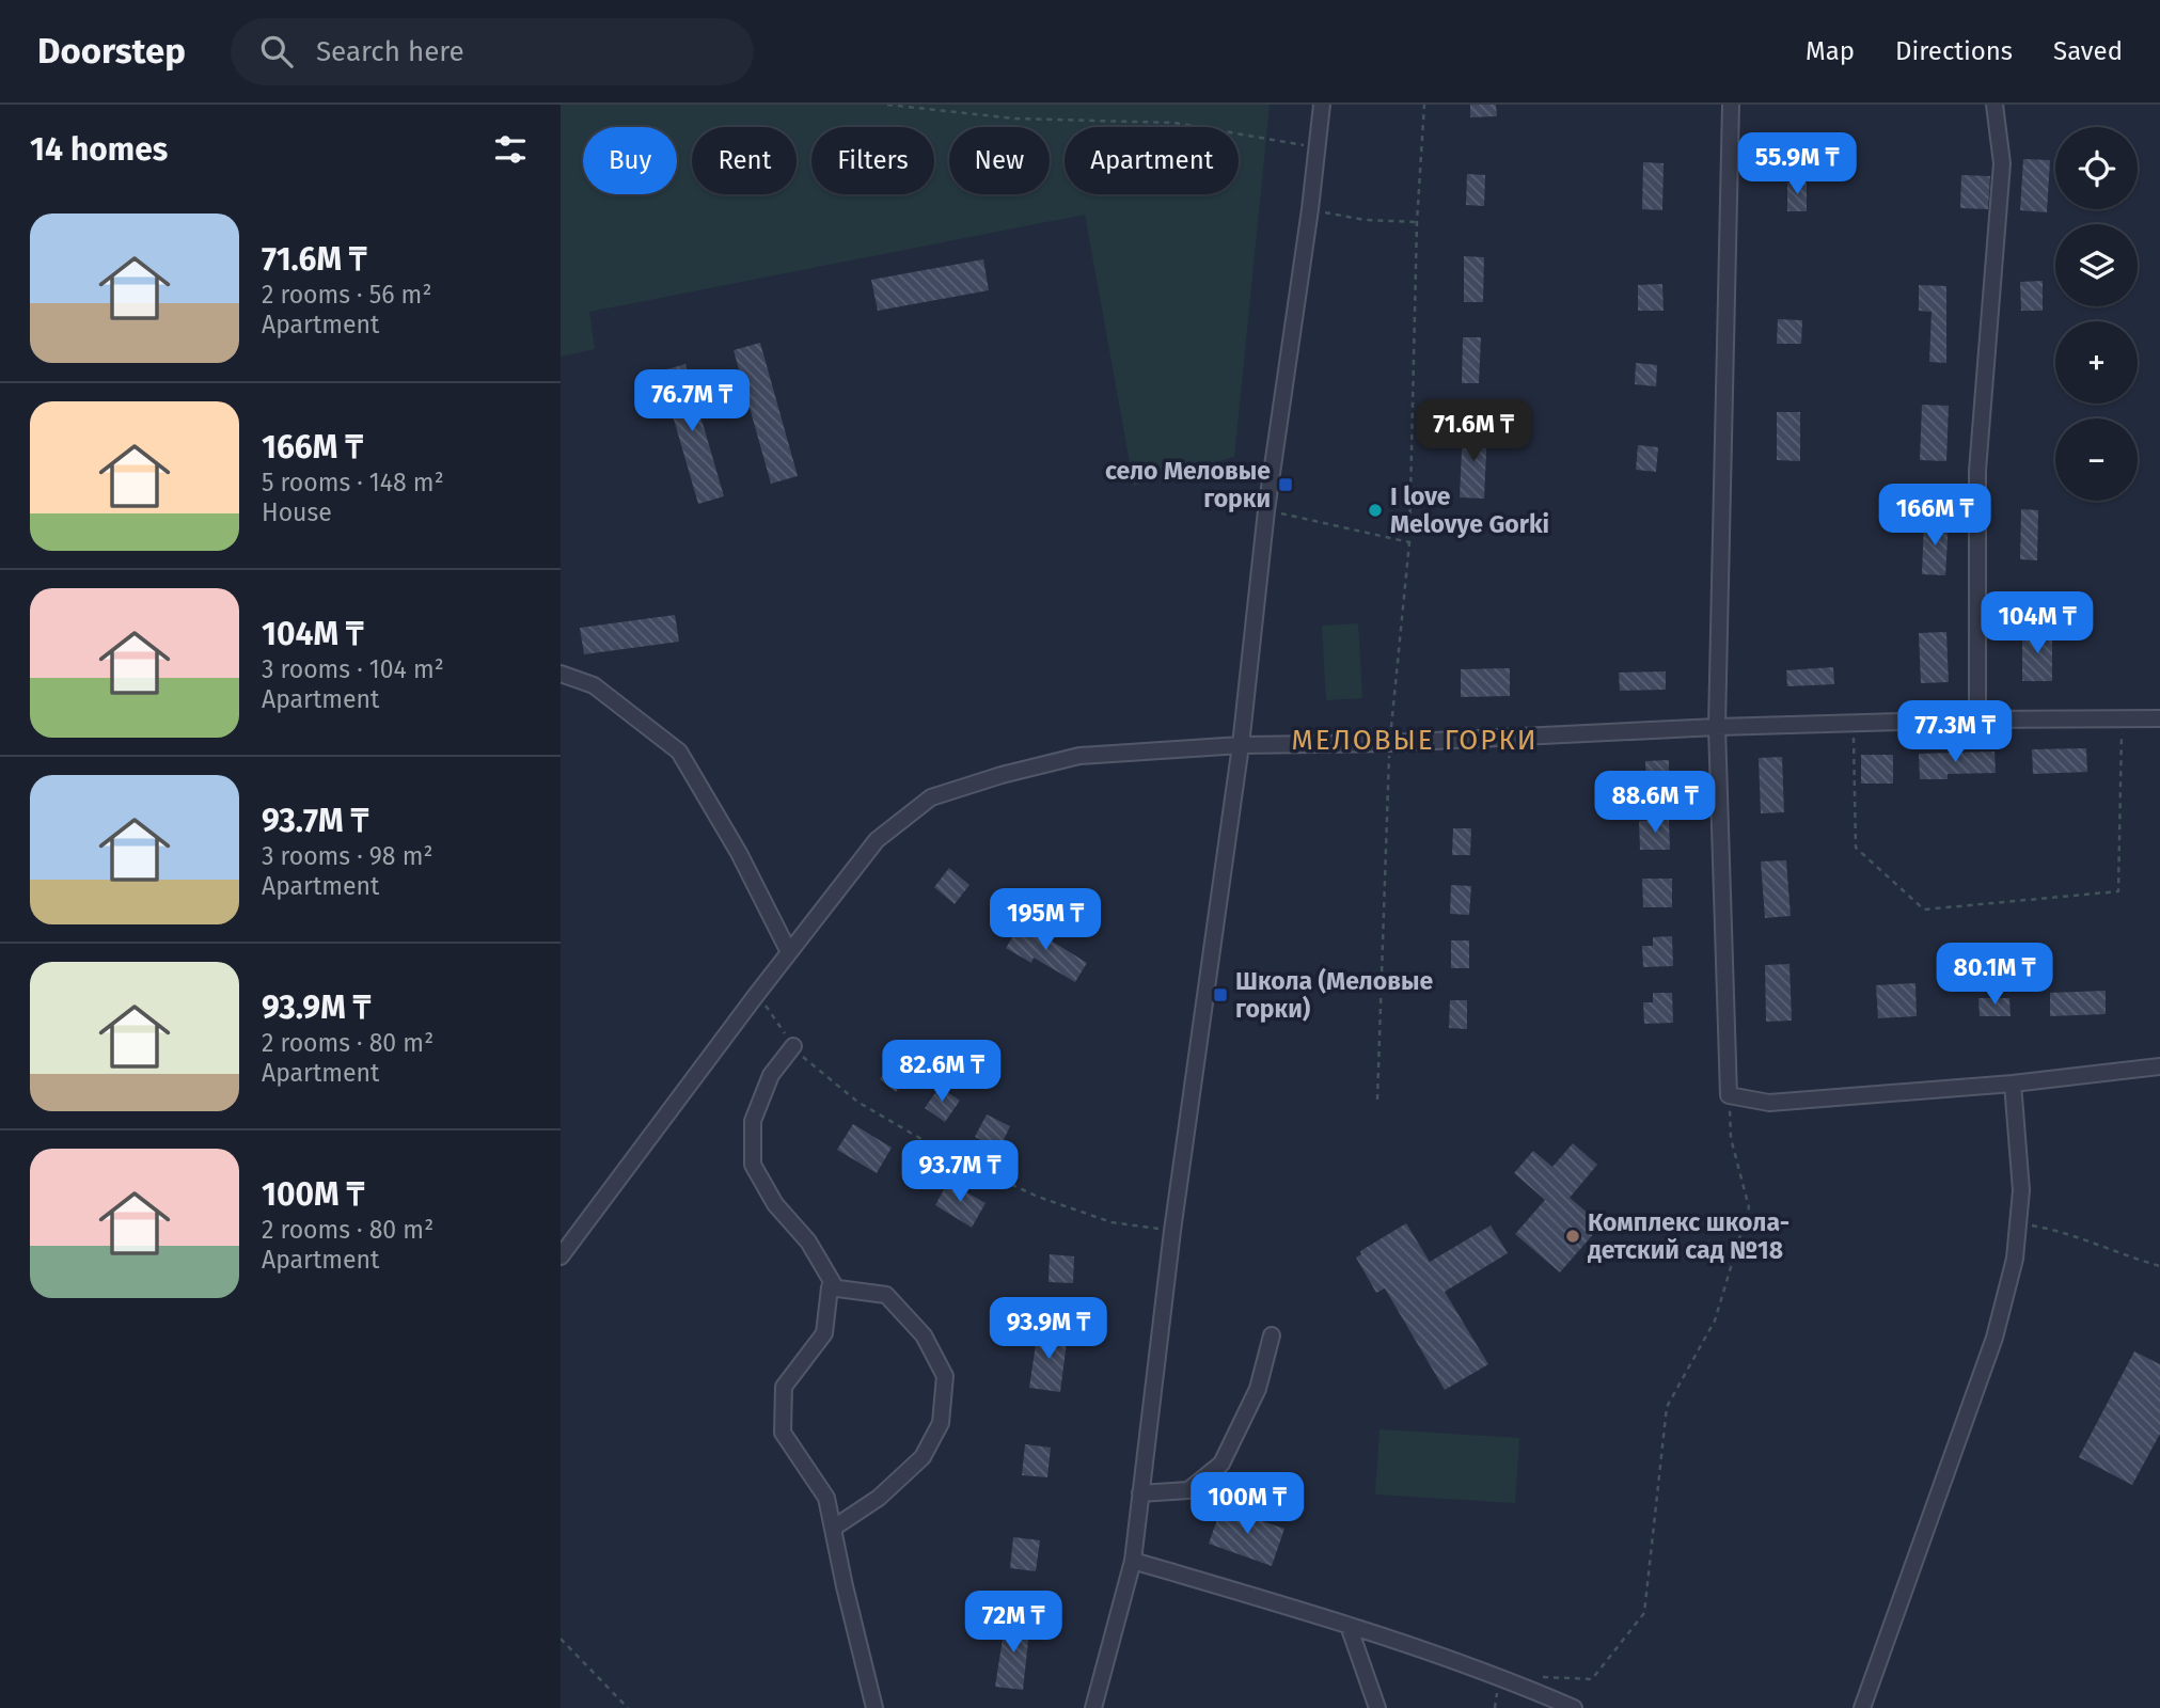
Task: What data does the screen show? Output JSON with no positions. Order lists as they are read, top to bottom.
{
  "districts": ["МЕЛОВЫЕ ГОРКИ"],
  "places": {
    "transit": ["село Меловые горки", "Школа (Меловые горки)"],
    "other": ["I love Melovye Gorki", "Комплекс школа- детский сад №18"]
  },
  "page": {
    "header": "Doorstep",
    "search": "Search here",
    "nav": ["Map", "Directions", "Saved"],
    "heading": "14 homes",
    "map_buttons": ["+", "−"],
    "chip": [
      "Buy",
      "Rent",
      "Filters",
      "New",
      "Apartment"
    ],
    "price": [
      "55.9M ₸",
      "76.7M ₸",
      "71.6M ₸",
      "166M ₸",
      "104M ₸",
      "77.3M ₸",
      "88.6M ₸",
      "195M ₸",
      "80.1M ₸",
      "82.6M ₸",
      "93.7M ₸",
      "93.9M ₸",
      "100M ₸",
      "72M ₸"
    ],
    "list": [
      {
        "name": "71.6M ₸",
        "note": "2 rooms · 56 m² · Apartment"
      },
      {
        "name": "166M ₸",
        "note": "5 rooms · 148 m² · House"
      },
      {
        "name": "104M ₸",
        "note": "3 rooms · 104 m² · Apartment"
      },
      {
        "name": "93.7M ₸",
        "note": "3 rooms · 98 m² · Apartment"
      },
      {
        "name": "93.9M ₸",
        "note": "2 rooms · 80 m² · Apartment"
      },
      {
        "name": "100M ₸",
        "note": "2 rooms · 80 m² · Apartment"
      }
    ]
  }
}
